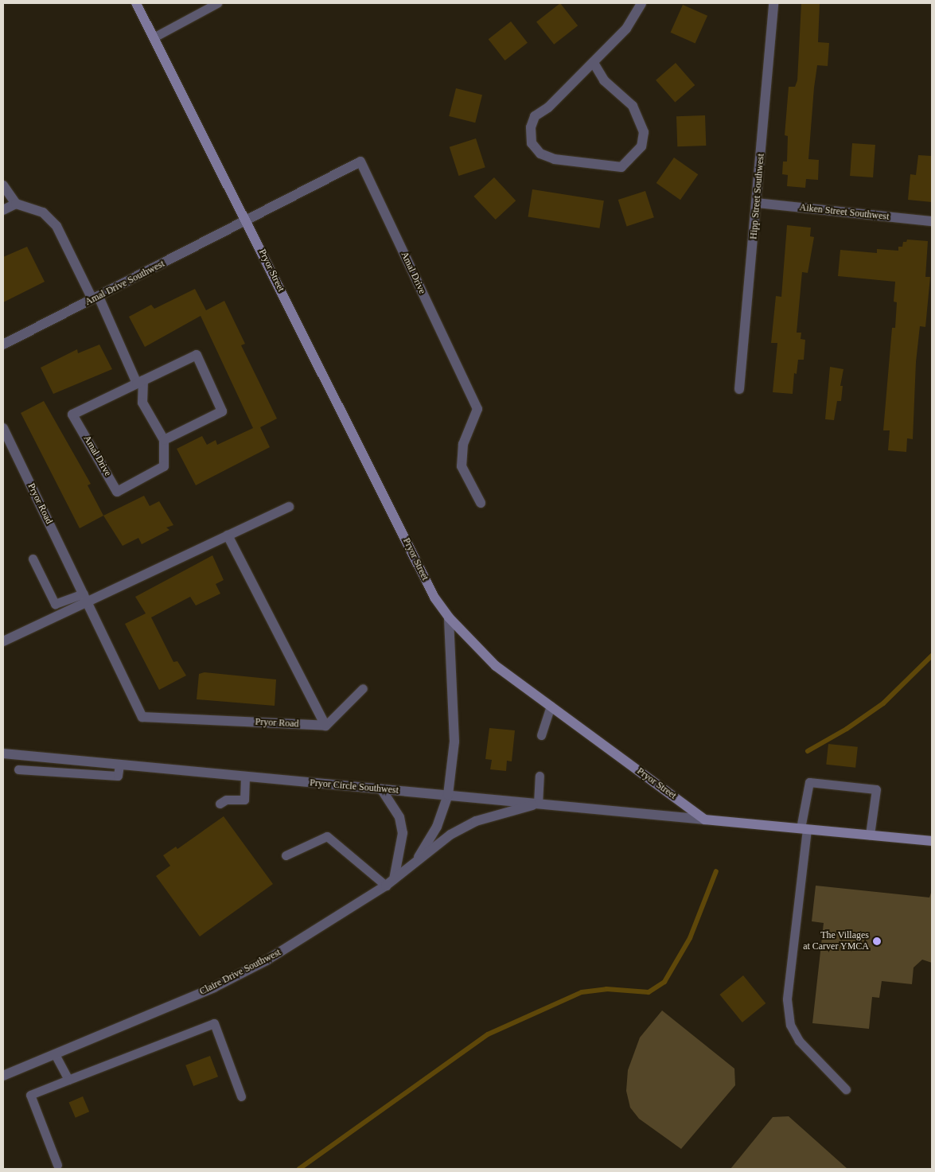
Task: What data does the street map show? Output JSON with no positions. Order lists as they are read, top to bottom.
{
  "streets": {
    "main road": ["Pryor Street"],
    "street": [
      "Hipp Street Southwest",
      "Aiken Street Southwest",
      "Amal Drive",
      "Amal Drive Southwest",
      "Pryor Road",
      "Pryor Circle Southwest",
      "Claire Drive Southwest"
    ]
  },
  "crossings": [
    ["Hipp Street Southwest", "Aiken Street Southwest"],
    ["Pryor Street", "Amal Drive"],
    ["Pryor Street", "Amal Drive Southwest"],
    ["Pryor Street", "Pryor Circle Southwest"],
    ["Pryor Street", "Claire Drive Southwest"],
    ["Amal Drive", "Amal Drive Southwest"],
    ["Pryor Circle Southwest", "Claire Drive Southwest"]
  ],
  "places": ["The Villages at Carver YMCA"]
}
